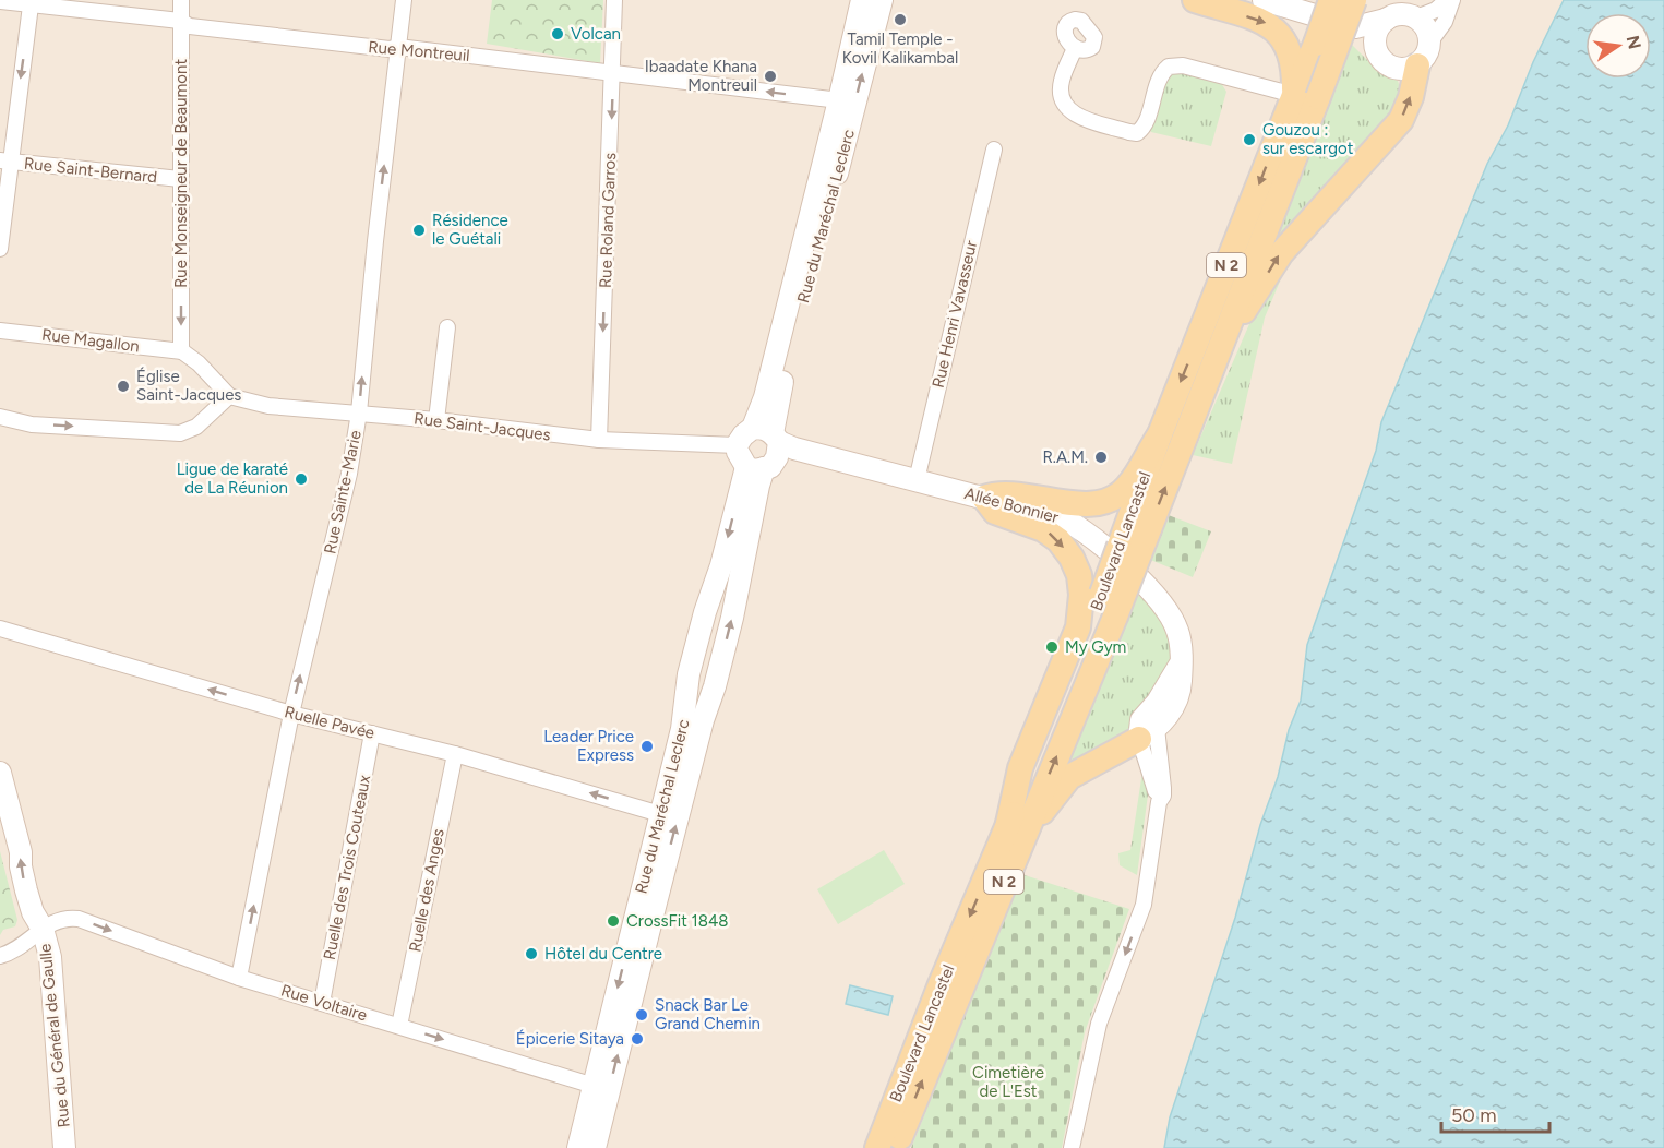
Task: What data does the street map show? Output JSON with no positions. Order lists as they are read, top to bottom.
{
  "streets": {
    "main road": ["N 2", "Boulevard Lancastel"],
    "street": [
      "Rue Montreuil",
      "Rue Saint-Bernard",
      "Rue Monseigneur de Beaumont",
      "Rue du Maréchal Leclerc",
      "Rue Roland Garros",
      "Rue Henri Vavasseur",
      "Rue Magallon",
      "Rue Saint-Jacques",
      "Rue Sainte-Marie",
      "Allée Bonnier",
      "Ruelle Pavée",
      "Ruelle des Trois Couteaux",
      "Ruelle des Anges",
      "Rue Voltaire",
      "Rue du Général de Gaulle"
    ]
  },
  "crossings": [
    ["Rue Montreuil", "Rue Monseigneur de Beaumont"],
    ["Rue Montreuil", "Rue du Maréchal Leclerc"],
    ["Rue Montreuil", "Rue Roland Garros"],
    ["Rue Montreuil", "Rue Sainte-Marie"],
    ["Rue Saint-Bernard", "Rue Monseigneur de Beaumont"],
    ["Rue Monseigneur de Beaumont", "Rue Magallon"],
    ["Rue du Maréchal Leclerc", "Allée Bonnier"],
    ["Rue du Maréchal Leclerc", "Ruelle Pavée"],
    ["Rue du Maréchal Leclerc", "Rue Voltaire"],
    ["Rue Roland Garros", "Rue Saint-Jacques"],
    ["N 2", "Boulevard Lancastel"],
    ["Rue Henri Vavasseur", "Allée Bonnier"],
    ["Rue Saint-Jacques", "Rue Sainte-Marie"],
    ["Rue Sainte-Marie", "Ruelle Pavée"],
    ["Rue Sainte-Marie", "Rue Voltaire"],
    ["Ruelle Pavée", "Ruelle des Trois Couteaux"],
    ["Ruelle Pavée", "Ruelle des Anges"],
    ["Ruelle des Trois Couteaux", "Rue Voltaire"],
    ["Ruelle des Anges", "Rue Voltaire"],
    ["Rue Voltaire", "Rue du Général de Gaulle"]
  ],
  "one_way": [
    "Rue Monseigneur de Beaumont",
    "Rue Roland Garros",
    "Rue Sainte-Marie",
    "Ruelle Pavée",
    "Rue Voltaire",
    "Rue du Général de Gaulle"
  ],
  "parks": ["Cimetière de L'Est"],
  "places": [
    "Tamil Temple - Kovil Kalikambal",
    "Volcan",
    "Ibaadate Khana Montreuil",
    "Gouzou : sur escargot",
    "Résidence le Guétali",
    "Église Saint-Jacques",
    "R.A.M.",
    "Ligue de karaté de La Réunion",
    "My Gym",
    "Leader Price Express",
    "CrossFit 1848",
    "Hôtel du Centre",
    "Snack Bar Le Grand Chemin",
    "Épicerie Sitaya"
  ],
  "scale_bar": "50 m",
  "north": "right"
}
